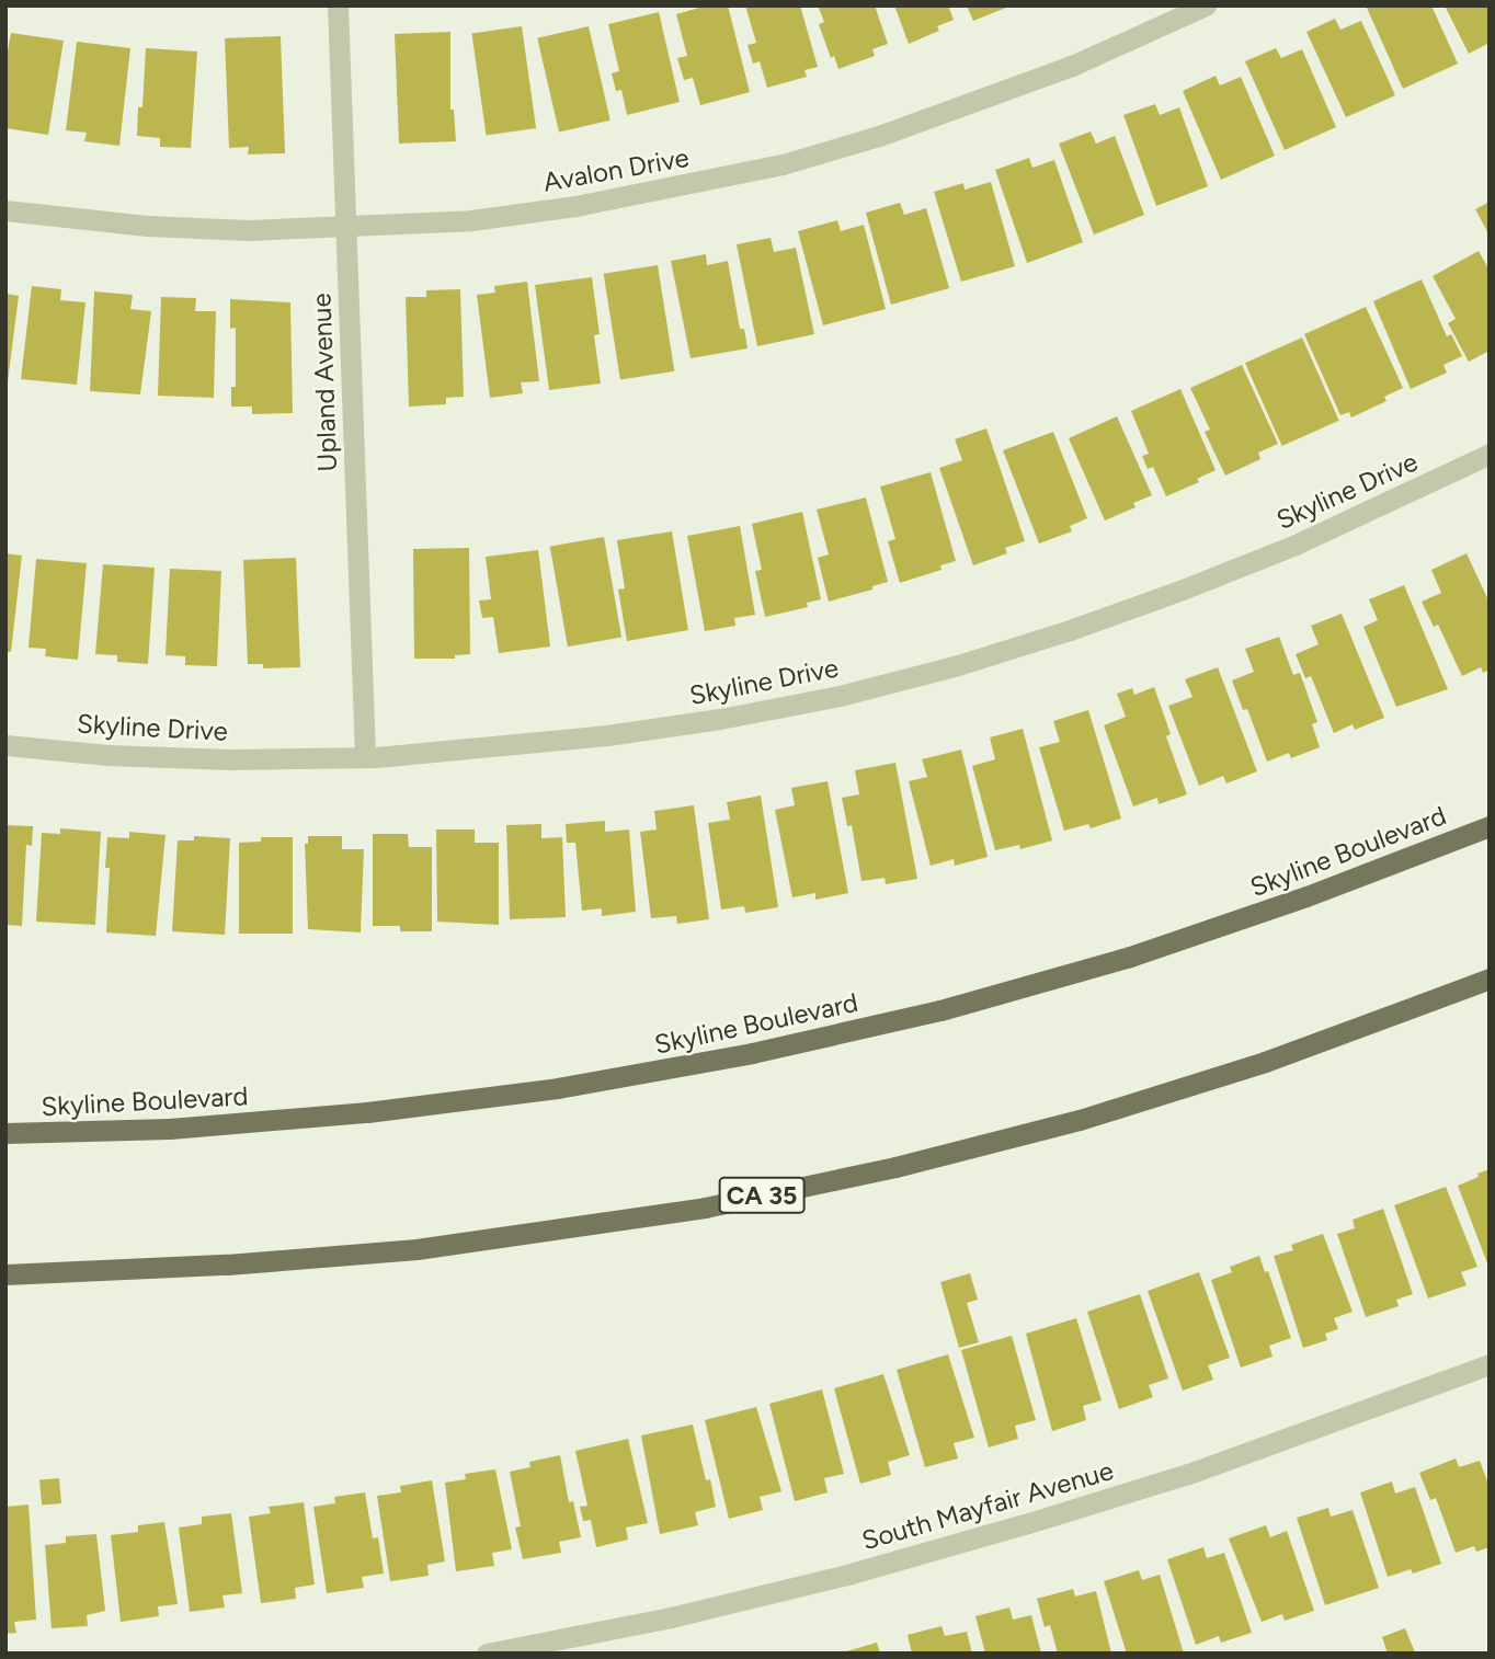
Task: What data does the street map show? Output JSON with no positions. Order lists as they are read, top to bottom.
{
  "streets": {
    "main road": ["Skyline Boulevard", "CA 35"],
    "street": [
      "Avalon Drive",
      "Upland Avenue",
      "Skyline Drive",
      "South Mayfair Avenue"
    ]
  },
  "crossings": [
    ["Avalon Drive", "Upland Avenue"],
    ["Upland Avenue", "Skyline Drive"]
  ]
}
